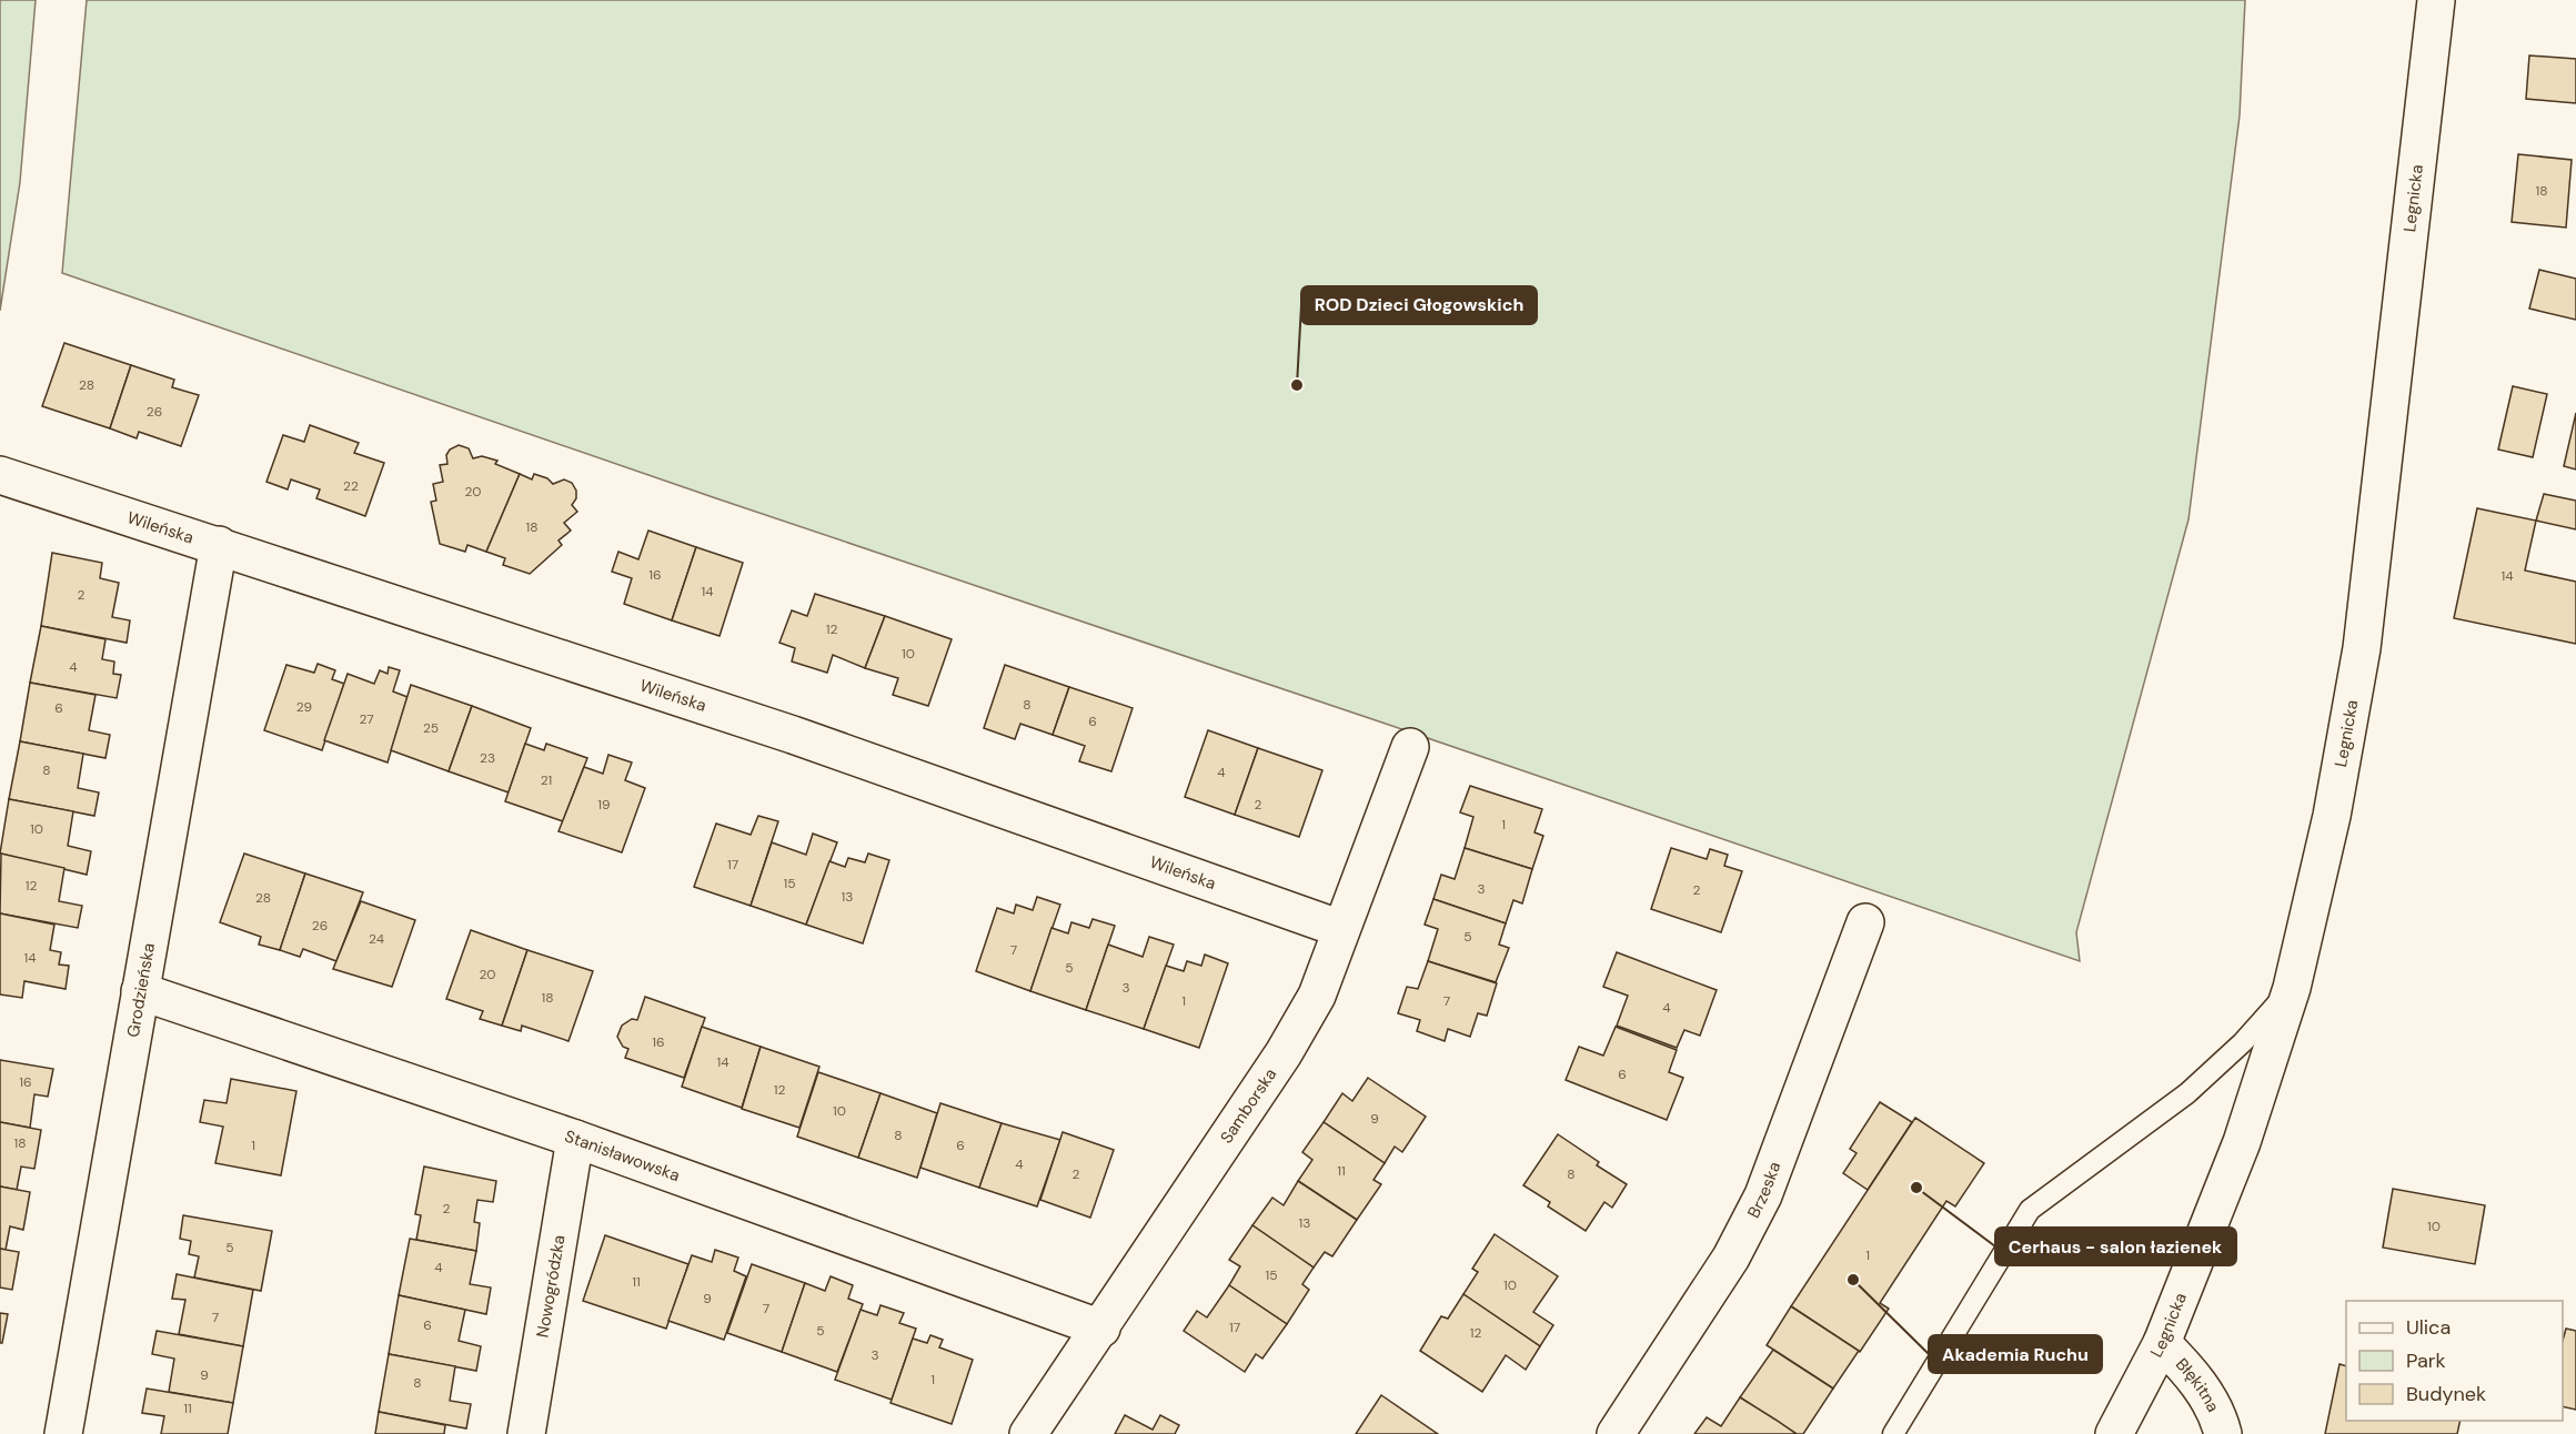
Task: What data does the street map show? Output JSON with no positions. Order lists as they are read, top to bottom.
{
  "streets": {
    "street": [
      "Legnicka",
      "Wileńska",
      "Grodzieńska",
      "Samborska",
      "Stanisławowska",
      "Brzeska",
      "Nowogródzka",
      "Błękitna"
    ]
  },
  "crossings": [
    ["Legnicka", "Błękitna"],
    ["Wileńska", "Grodzieńska"],
    ["Wileńska", "Samborska"],
    ["Grodzieńska", "Stanisławowska"],
    ["Samborska", "Stanisławowska"],
    ["Stanisławowska", "Nowogródzka"]
  ],
  "places": ["ROD Dzieci Głogowskich", "Cerhaus - salon łazienek", "Akademia Ruchu"],
  "house_numbers": [
    "18",
    "28",
    "26",
    "22",
    "20",
    "18",
    "16",
    "14",
    "14",
    "2",
    "12",
    "10",
    "4",
    "8",
    "29",
    "6",
    "27",
    "6",
    "25",
    "23",
    "8",
    "4",
    "21",
    "19",
    "2",
    "1",
    "10",
    "17",
    "15",
    "12",
    "3",
    "2",
    "13",
    "28",
    "26",
    "5",
    "24",
    "7",
    "14",
    "5",
    "20",
    "3",
    "18",
    "1",
    "7",
    "4",
    "16",
    "14",
    "6",
    "16",
    "12",
    "10",
    "9",
    "8",
    "18",
    "1",
    "6",
    "4",
    "11",
    "2",
    "8",
    "2",
    "13",
    "10",
    "5",
    "1",
    "4",
    "15",
    "11",
    "10",
    "9",
    "7",
    "7",
    "6",
    "17",
    "5",
    "12",
    "3",
    "9",
    "1",
    "8",
    "11"
  ],
  "legend": ["Ulica", "Park", "Budynek"]
}
